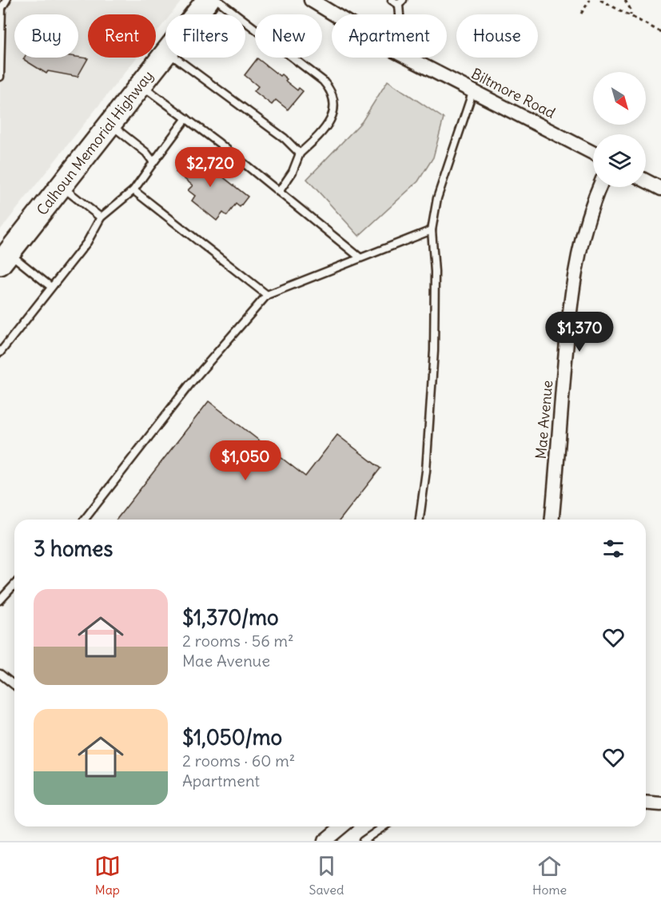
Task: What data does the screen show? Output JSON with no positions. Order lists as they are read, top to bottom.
{
  "streets": {
    "highway": ["Calhoun Memorial Highway"],
    "street": ["Biltmore Road", "Mae Avenue"]
  },
  "north": "bottom right",
  "page": {
    "chip": [
      "Buy",
      "Rent",
      "Filters",
      "New",
      "Apartment",
      "House"
    ],
    "price": ["$2,720", "$1,370", "$1,050"],
    "heading": "3 homes",
    "list": [
      {
        "name": "$1,370/mo",
        "note": "2 rooms · 56 m² · Mae Avenue"
      },
      {
        "name": "$1,050/mo",
        "note": "2 rooms · 60 m² · Apartment"
      }
    ],
    "tabs": ["Map", "Saved", "Home"]
  }
}
